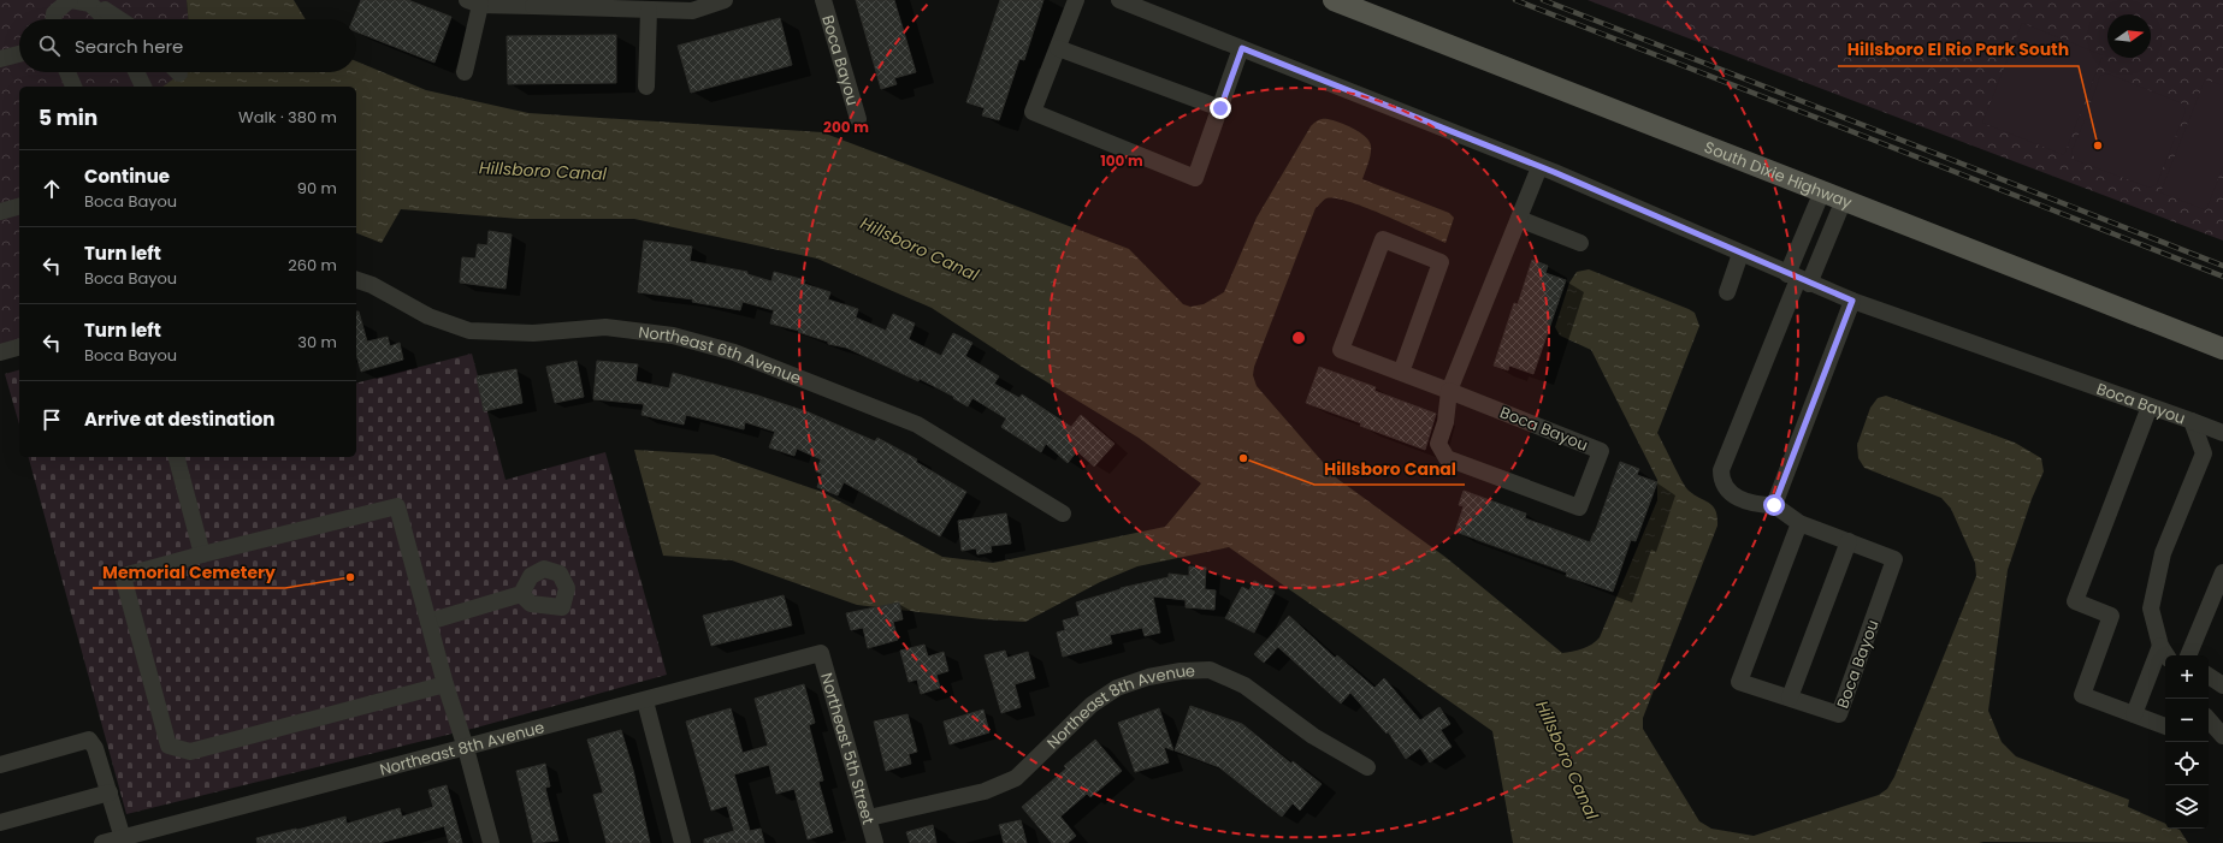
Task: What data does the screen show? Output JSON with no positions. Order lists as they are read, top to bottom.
{
  "streets": {
    "main road": ["South Dixie Highway"],
    "street": [
      "Boca Bayou",
      "Northeast 6th Avenue",
      "Northeast 8th Avenue",
      "Northeast 5th Street"
    ]
  },
  "crossings": [
    ["Northeast 8th Avenue", "Northeast 5th Street"]
  ],
  "water": ["Hillsboro Canal"],
  "places": ["Hillsboro El Rio Park South", "Hillsboro Canal", "Memorial Cemetery"],
  "north": "right",
  "page": {
    "search": "Search here",
    "heading": ["5 min", "Walk · 380 m"],
    "list": [
      ["Continue", "Boca Bayou", "90 m"],
      ["Turn left", "Boca Bayou", "260 m"],
      ["Turn left", "Boca Bayou", "30 m"],
      "Arrive at destination"
    ],
    "map_buttons": ["+", "−"]
  },
  "rings": ["200 m", "100 m"]
}
